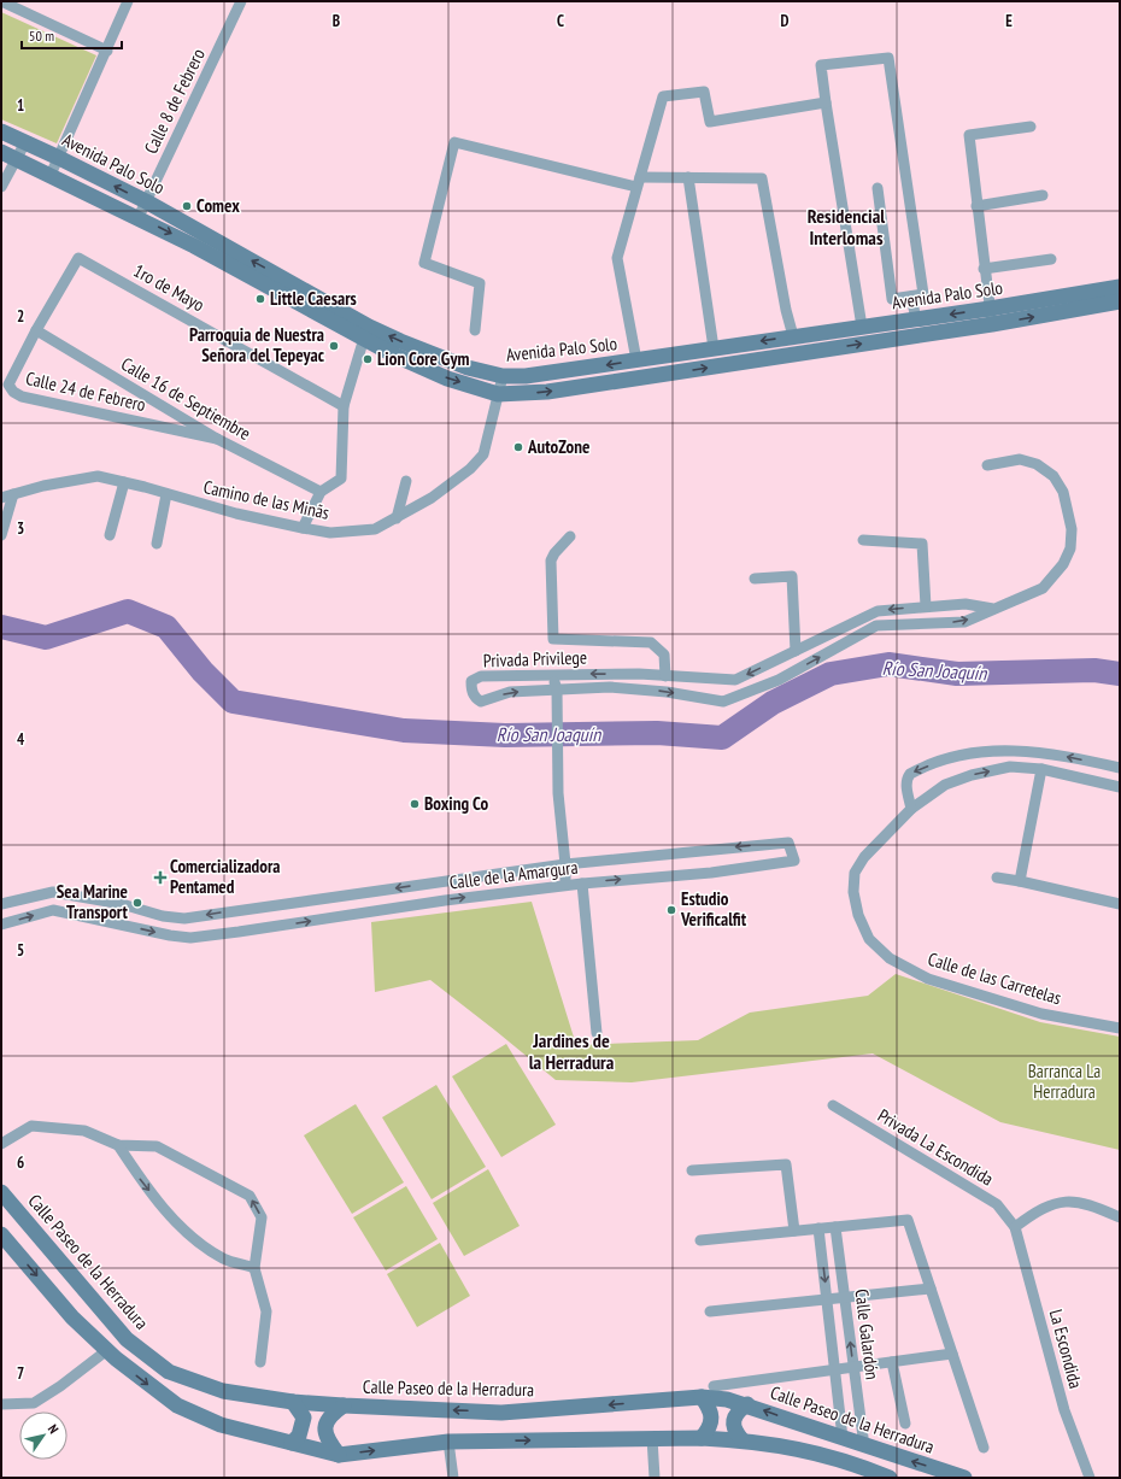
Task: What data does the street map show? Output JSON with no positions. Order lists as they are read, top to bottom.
{
  "streets": {
    "main road": ["Avenida Palo Solo", "Calle Paseo de la Herradura"],
    "street": [
      "Calle 8 de Febrero",
      "1ro de Mayo",
      "Calle 24 de Febrero",
      "Calle 16 de Septiembre",
      "Camino de las Minãs",
      "Privada Privilege",
      "Calle de la Amargura",
      "Calle de las Carretelas",
      "Privada La Escondida",
      "Calle Galardón",
      "La Escondida"
    ]
  },
  "crossings": [
    ["Calle 8 de Febrero", "Avenida Palo Solo"],
    ["Avenida Palo Solo", "Camino de las Minãs"],
    ["1ro de Mayo", "Calle 24 de Febrero"],
    ["1ro de Mayo", "Calle 16 de Septiembre"],
    ["Calle 24 de Febrero", "Calle 16 de Septiembre"],
    ["Privada Privilege", "Calle de la Amargura"],
    ["Privada La Escondida", "La Escondida"],
    ["Calle Paseo de la Herradura", "Calle Galardón"]
  ],
  "districts": ["Residencial Interlomas", "Jardines de la Herradura"],
  "water": ["Río San Joaquín"],
  "parks": ["Barranca La Herradura"],
  "places": {
    "other": [
      "Comex",
      "Little Caesars",
      "Parroquia de Nuestra Señora del Tepeyac",
      "Lion Core Gym",
      "AutoZone",
      "Boxing Co",
      "Sea Marine Transport",
      "Estudio Verificalfit"
    ],
    "health": ["Comercializadora Pentamed"]
  },
  "scale_bar": "50 m",
  "north": "top right",
  "grid": {
    "columns": [
      "B",
      "C",
      "D",
      "E"
    ],
    "rows": [
      "1",
      "2",
      "3",
      "4",
      "5",
      "6",
      "7"
    ]
  }
}
